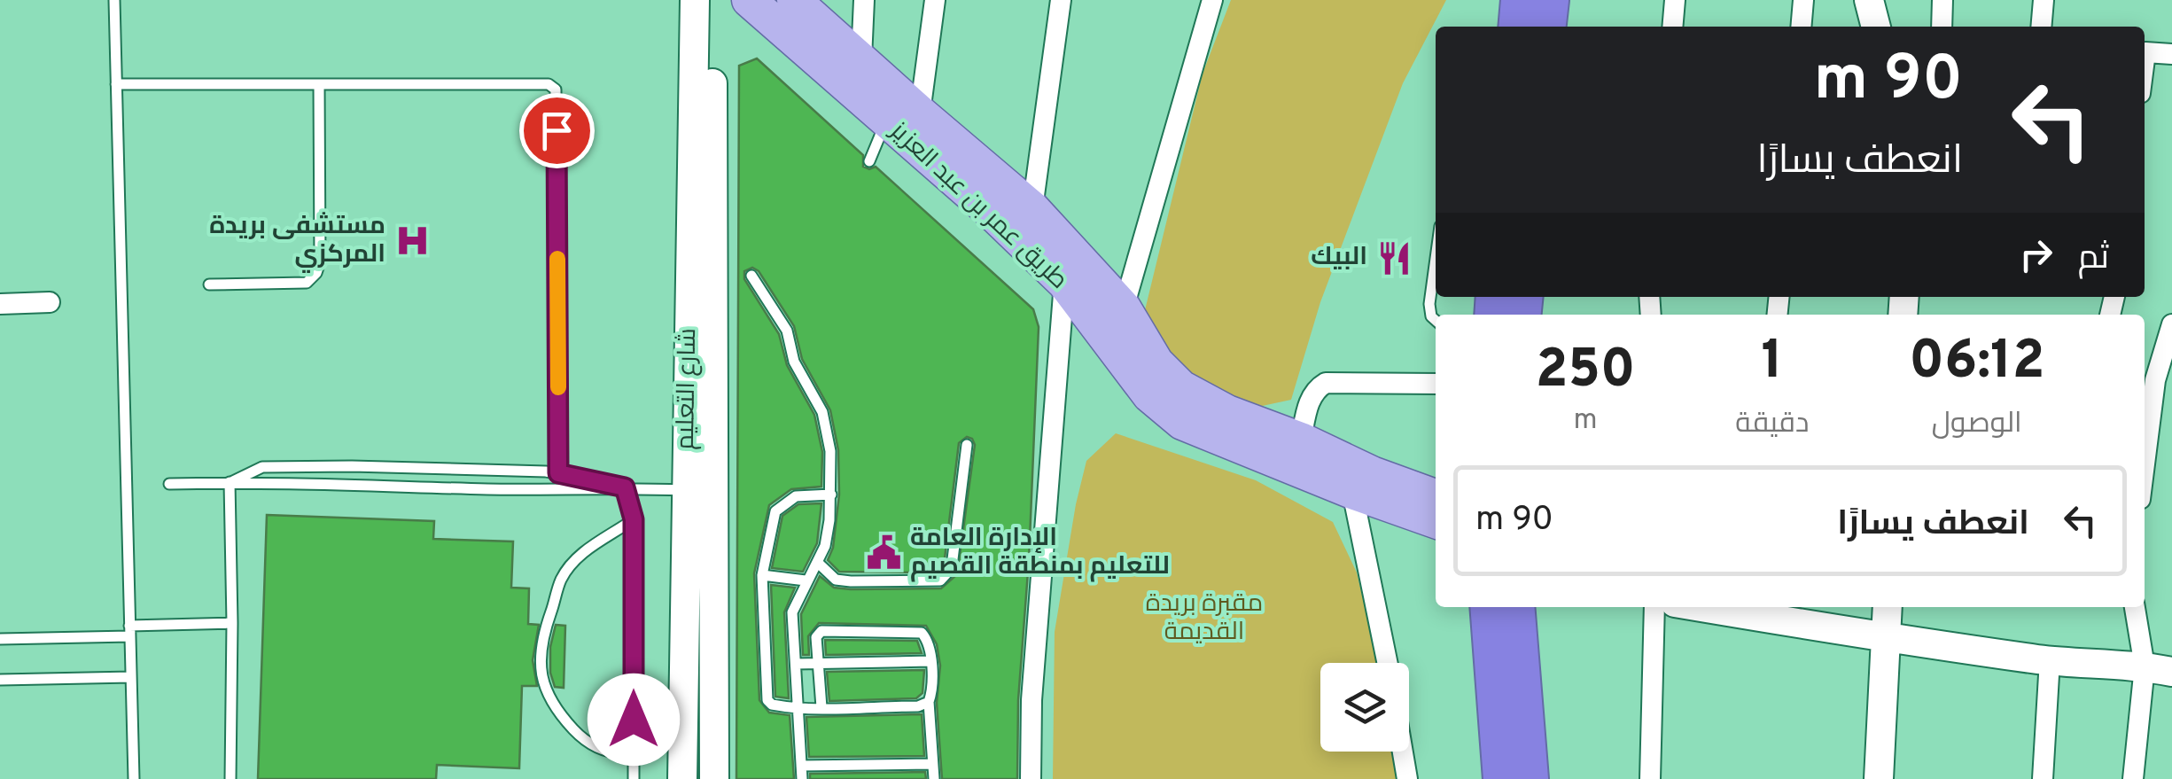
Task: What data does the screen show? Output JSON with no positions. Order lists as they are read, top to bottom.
{
  "streets": {
    "main road": ["طريق عمر بن عبد العزيز"],
    "street": ["شارع التعليم"]
  },
  "parks": ["مقبرة بريدة القديمة"],
  "places": {
    "hospital": ["مستشفى بريدة المركزي"],
    "restaurant": ["البيك"],
    "public building": ["الإدارة العامة للتعليم بمنطقة القصيم"]
  },
  "page": {
    "turn": ["90 m", "انعطف يسارًا"],
    "then": "ثم",
    "eta": [
      "06:12",
      "الوصول",
      "1",
      "دقيقة",
      "250",
      "m"
    ],
    "list": [
      {
        "name": "انعطف يسارًا",
        "value": "90 m"
      }
    ]
  }
}
